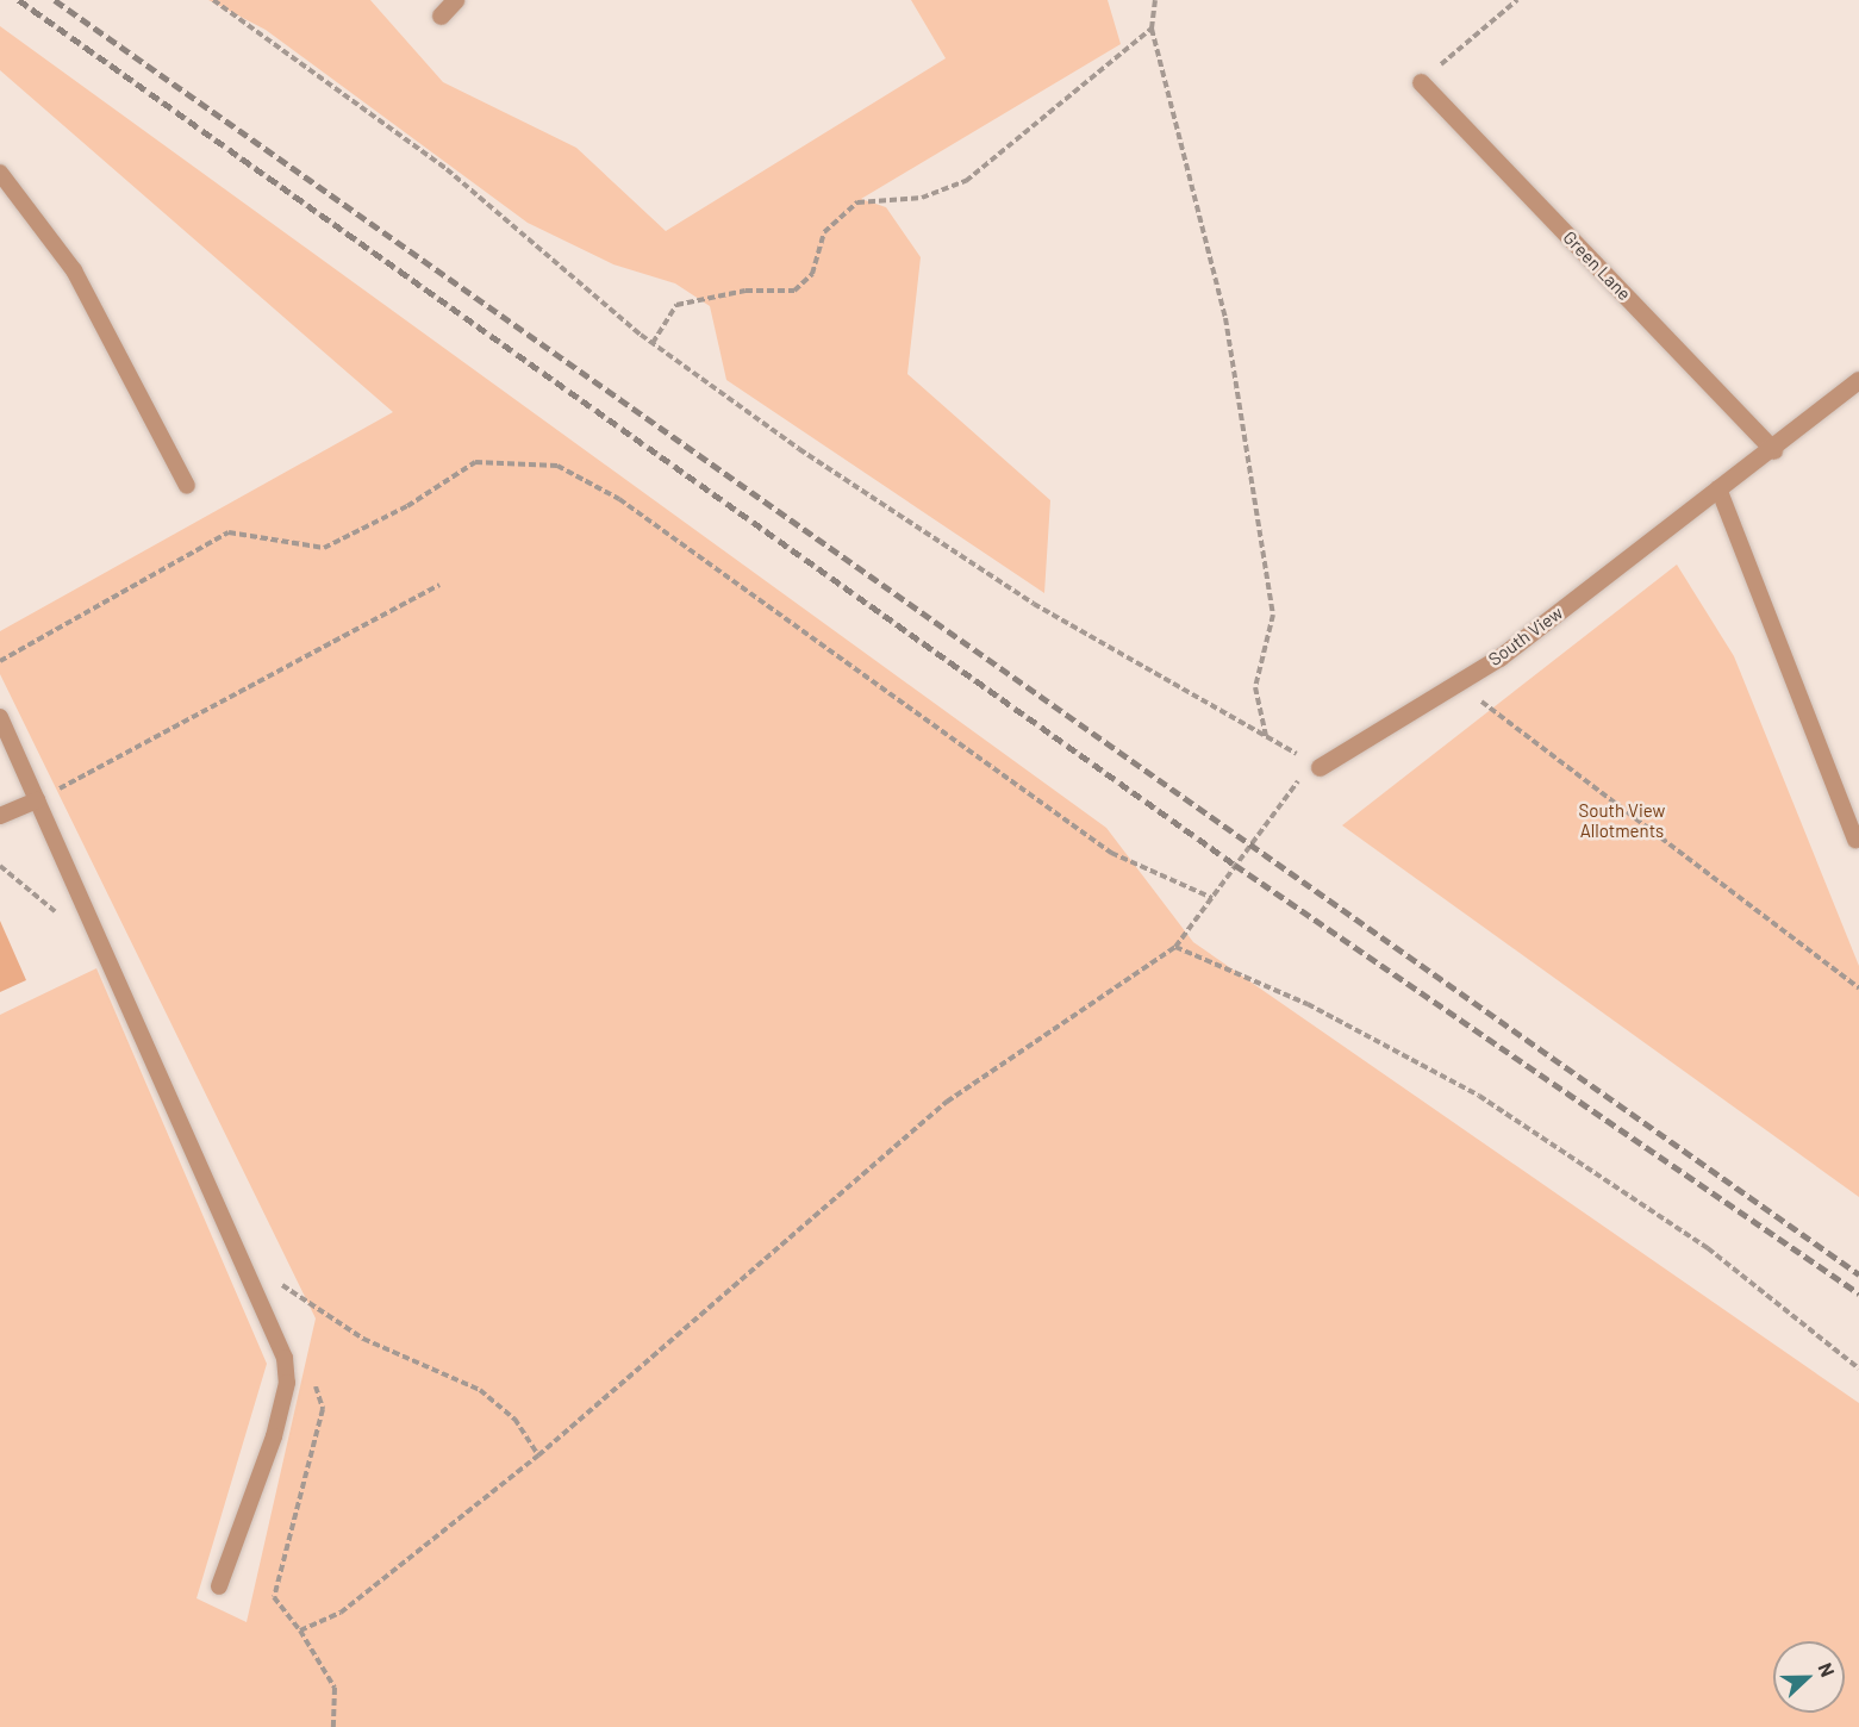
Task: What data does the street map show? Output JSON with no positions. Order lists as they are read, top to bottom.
{
  "streets": {
    "street": ["Green Lane", "South View"]
  },
  "crossings": [
    ["Green Lane", "South View"]
  ],
  "parks": ["South View Allotments"],
  "north": "right"
}
